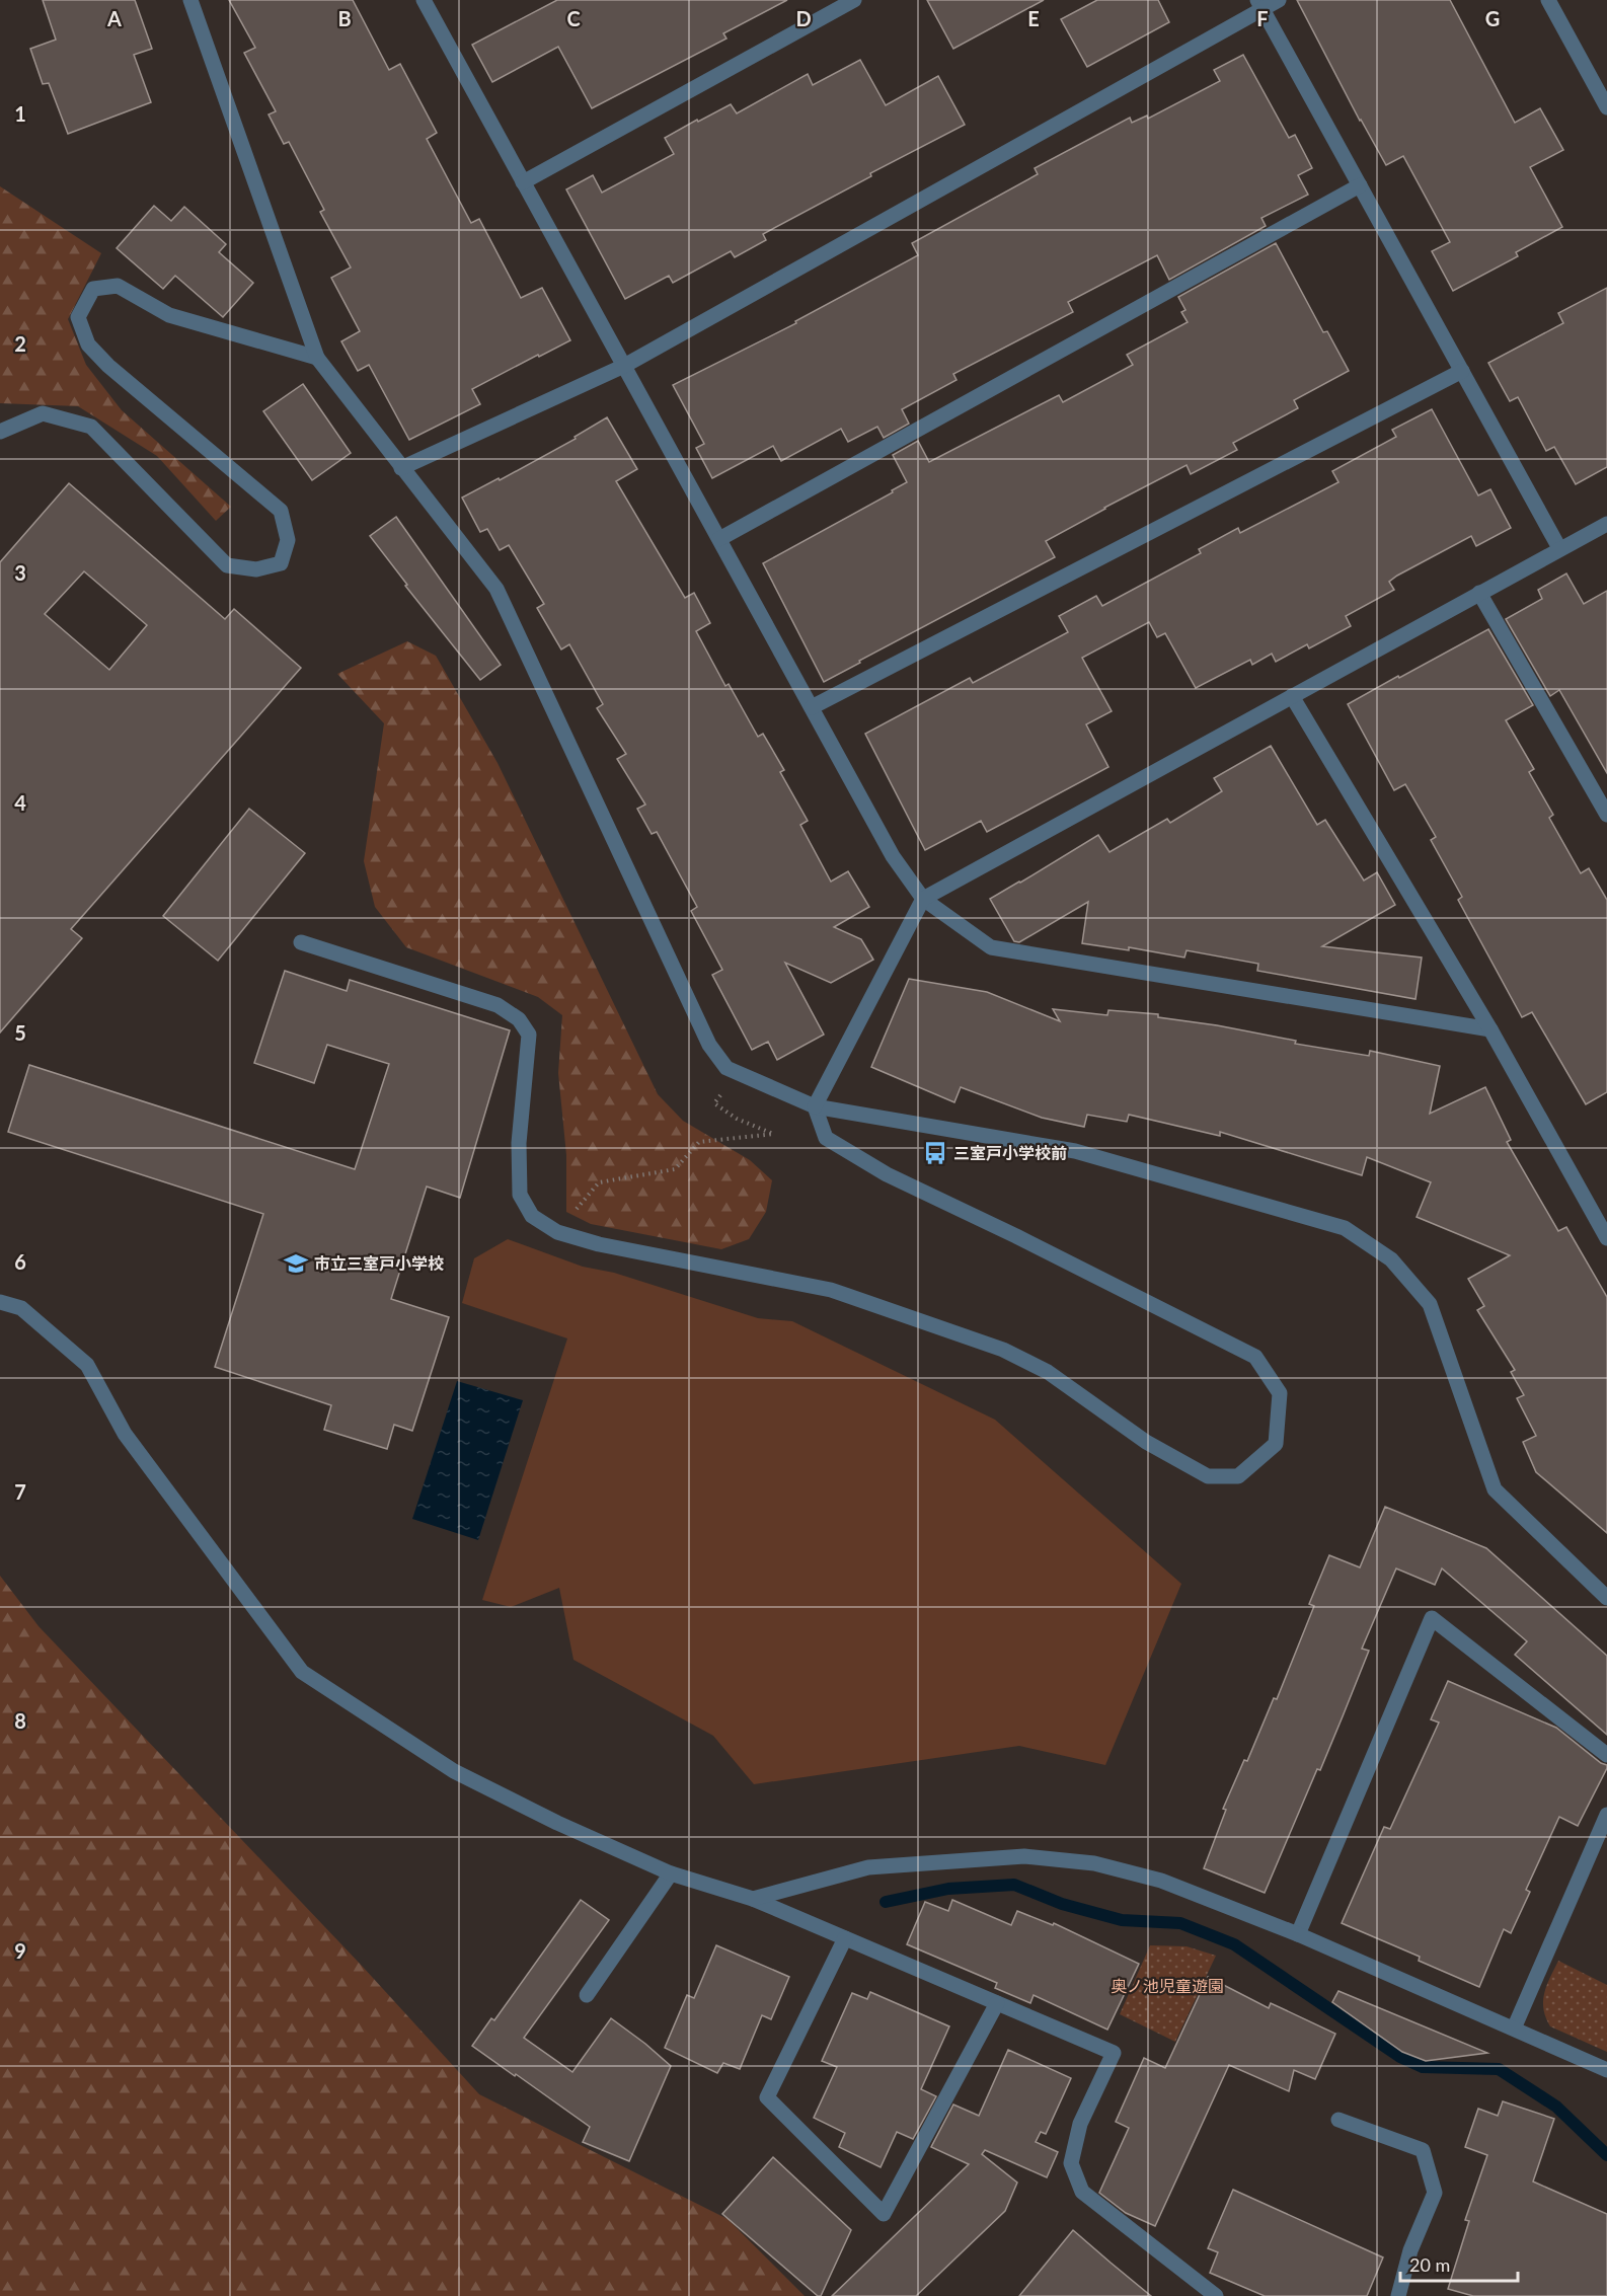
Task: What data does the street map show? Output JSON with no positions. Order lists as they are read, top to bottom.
{
  "parks": ["奥ノ池児童遊園"],
  "places": {
    "bus stop": ["三室戸小学校前"],
    "school or university": ["市立三室戸小学校"]
  },
  "scale_bar": "20 m",
  "grid": {
    "columns": [
      "A",
      "B",
      "C",
      "D",
      "E",
      "F",
      "G"
    ],
    "rows": [
      "1",
      "2",
      "3",
      "4",
      "5",
      "6",
      "7",
      "8",
      "9"
    ]
  }
}
